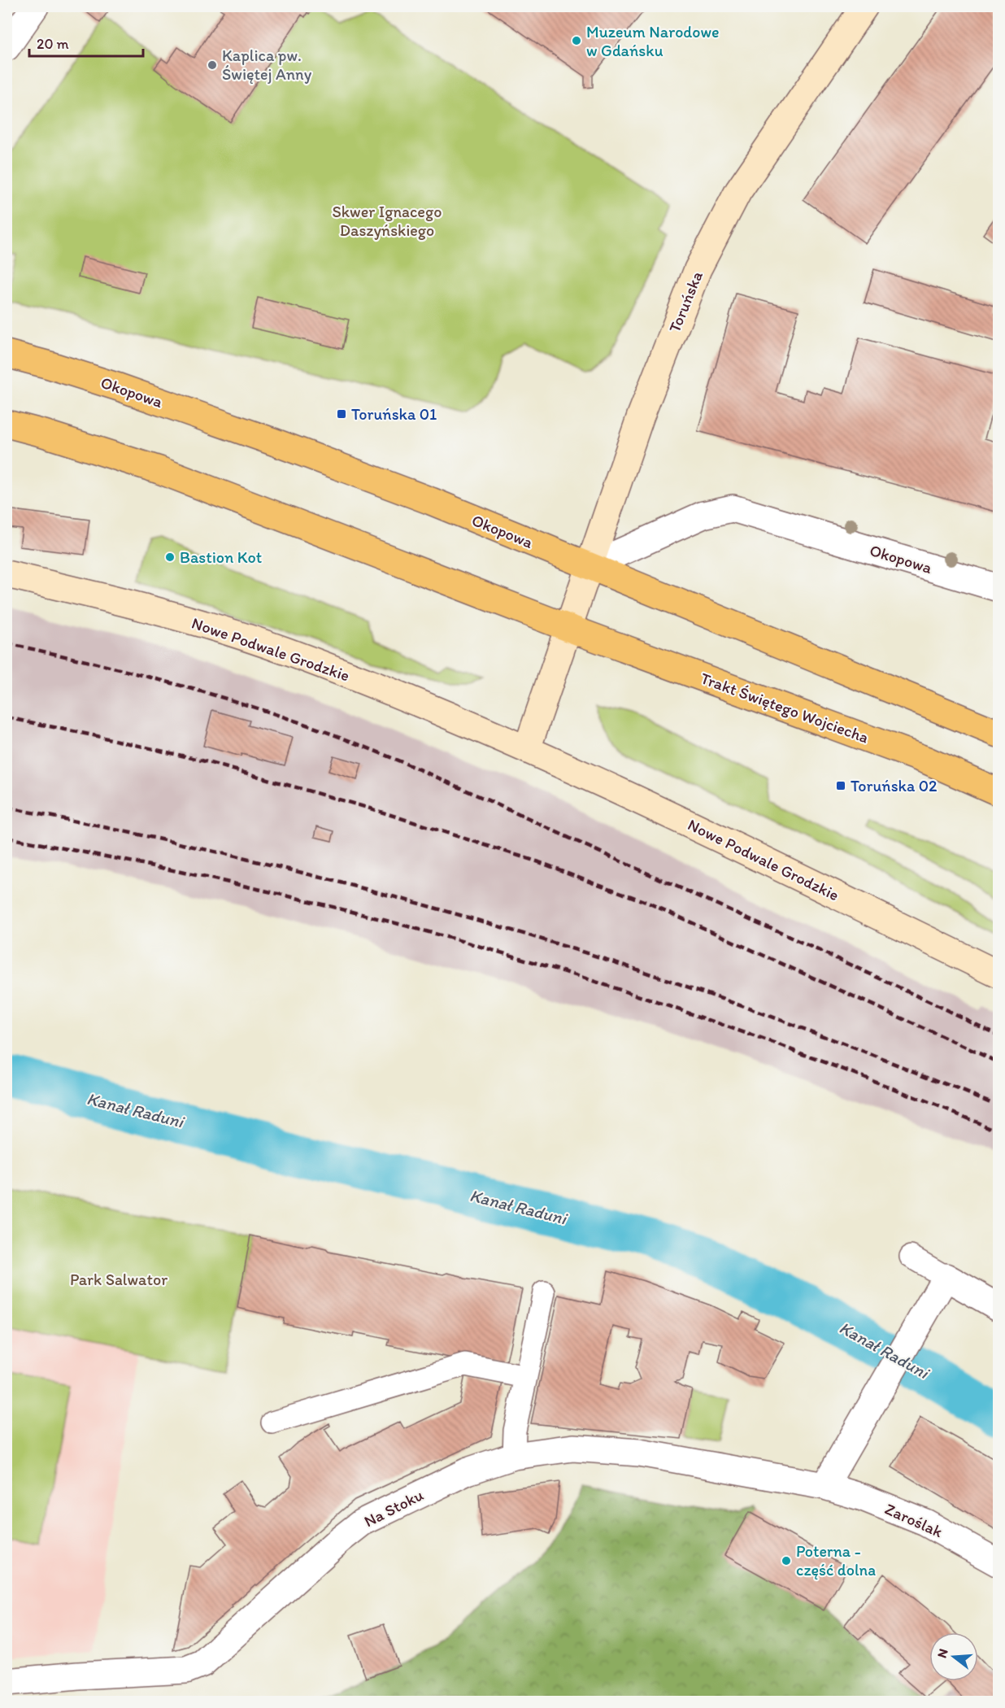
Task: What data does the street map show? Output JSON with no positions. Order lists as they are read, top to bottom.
{
  "streets": {
    "main road": ["Okopowa", "Trakt Świętego Wojciecha"],
    "street": [
      "Toruńska",
      "Nowe Podwale Grodzkie",
      "Na Stoku",
      "Zaroślak"
    ]
  },
  "crossings": [
    ["Toruńska", "Okopowa"],
    ["Toruńska", "Trakt Świętego Wojciecha"],
    ["Na Stoku", "Zaroślak"]
  ],
  "water": ["Kanał Raduni"],
  "parks": ["Skwer Ignacego Daszyńskiego", "Park Salwator"],
  "places": {
    "other": [
      "Muzeum Narodowe w Gdańsku",
      "Kaplica pw. Świętej Anny",
      "Bastion Kot",
      "Poterna - część dolna"
    ],
    "transit": ["Toruńska 01", "Toruńska 02"]
  },
  "scale_bar": "20 m",
  "north": "left"
}
